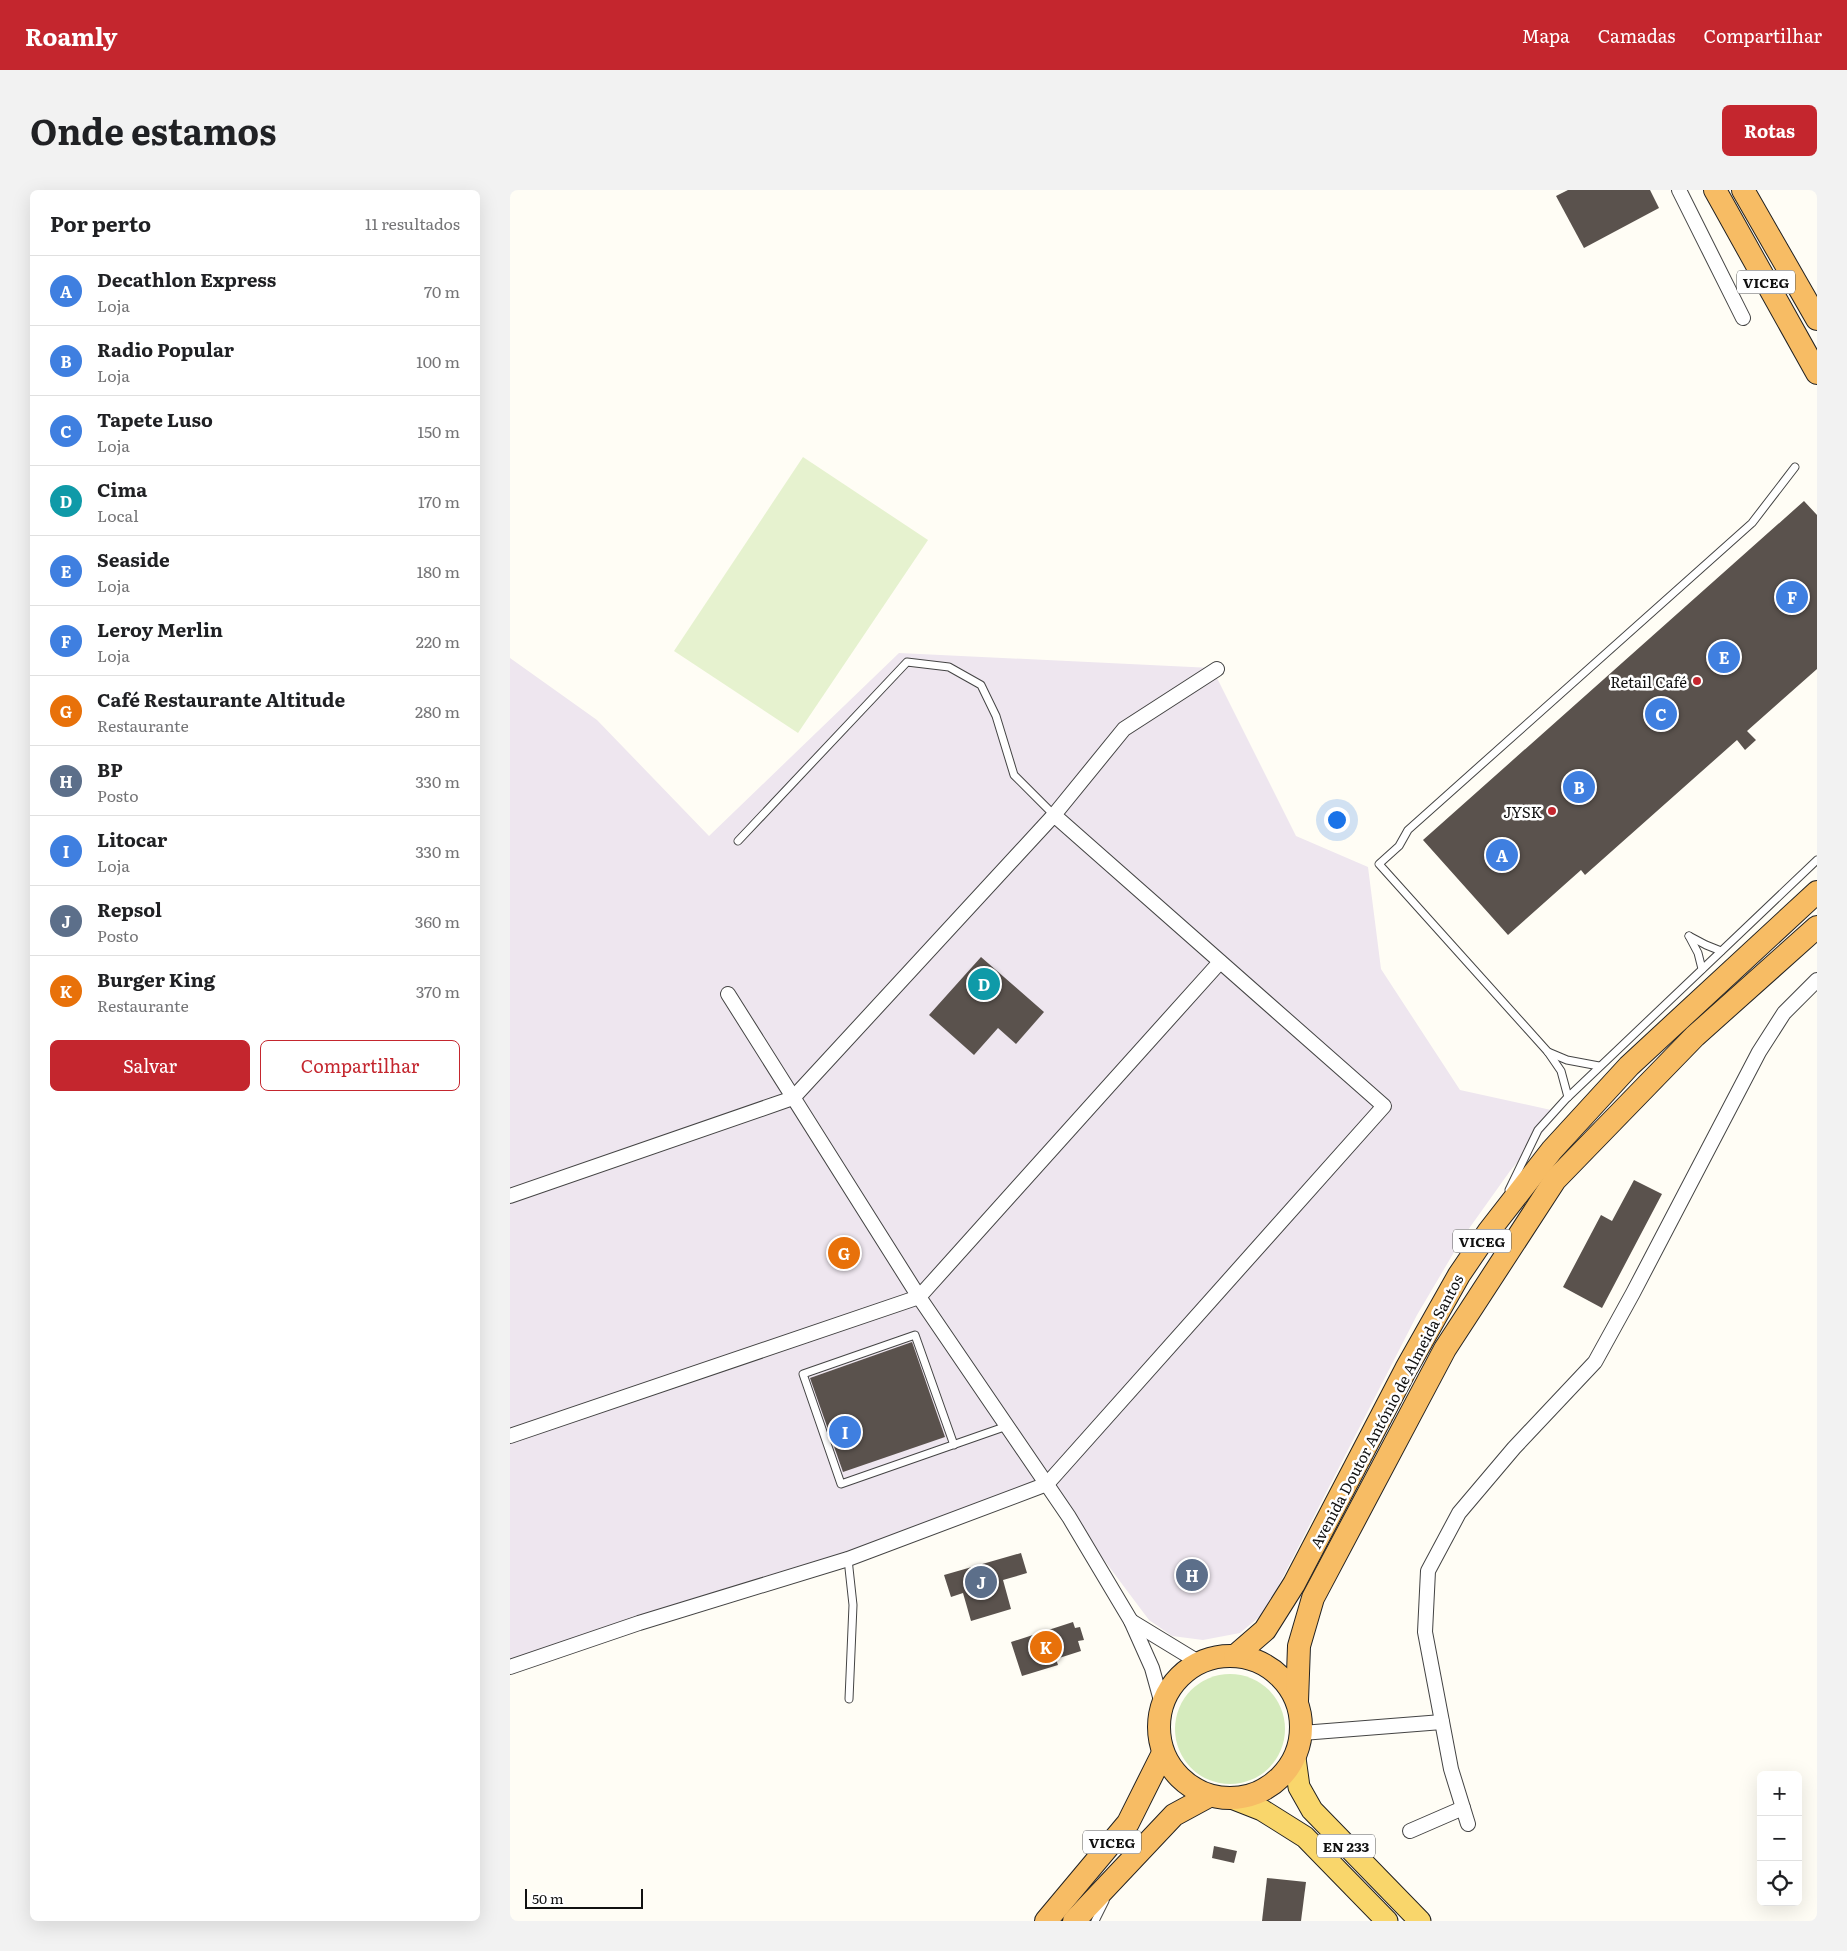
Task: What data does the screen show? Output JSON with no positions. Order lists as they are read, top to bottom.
{
  "streets": {
    "highway": ["VICEG", "Avenida Doutor António de Almeida Santos"],
    "main road": ["EN 233"]
  },
  "crossings": [
    ["VICEG", "Avenida Doutor António de Almeida Santos"],
    ["VICEG", "EN 233"],
    ["Avenida Doutor António de Almeida Santos", "EN 233"]
  ],
  "places": ["Retail Café", "JYSK"],
  "scale_bar": "50 m",
  "page": {
    "header": "Roamly",
    "nav": ["Mapa", "Camadas", "Compartilhar"],
    "title": "Onde estamos",
    "buttons": [
      "Rotas",
      ["Salvar", "Compartilhar"]
    ],
    "heading": ["Por perto", "11 resultados"],
    "list": [
      {
        "mark": "A",
        "name": "Decathlon Express",
        "note": "Loja",
        "value": "70 m"
      },
      {
        "mark": "B",
        "name": "Radio Popular",
        "note": "Loja",
        "value": "100 m"
      },
      {
        "mark": "C",
        "name": "Tapete Luso",
        "note": "Loja",
        "value": "150 m"
      },
      {
        "mark": "D",
        "name": "Cima",
        "note": "Local",
        "value": "170 m"
      },
      {
        "mark": "E",
        "name": "Seaside",
        "note": "Loja",
        "value": "180 m"
      },
      {
        "mark": "F",
        "name": "Leroy Merlin",
        "note": "Loja",
        "value": "220 m"
      },
      {
        "mark": "G",
        "name": "Café Restaurante Altitude",
        "note": "Restaurante",
        "value": "280 m"
      },
      {
        "mark": "H",
        "name": "BP",
        "note": "Posto",
        "value": "330 m"
      },
      {
        "mark": "I",
        "name": "Litocar",
        "note": "Loja",
        "value": "330 m"
      },
      {
        "mark": "J",
        "name": "Repsol",
        "note": "Posto",
        "value": "360 m"
      },
      {
        "mark": "K",
        "name": "Burger King",
        "note": "Restaurante",
        "value": "370 m"
      }
    ],
    "pins": [
      "F",
      "E",
      "C",
      "B",
      "A",
      "D",
      "G",
      "I",
      "H",
      "J",
      "K"
    ],
    "map_buttons": ["+", "−"],
    "scale": "50 m"
  }
}
